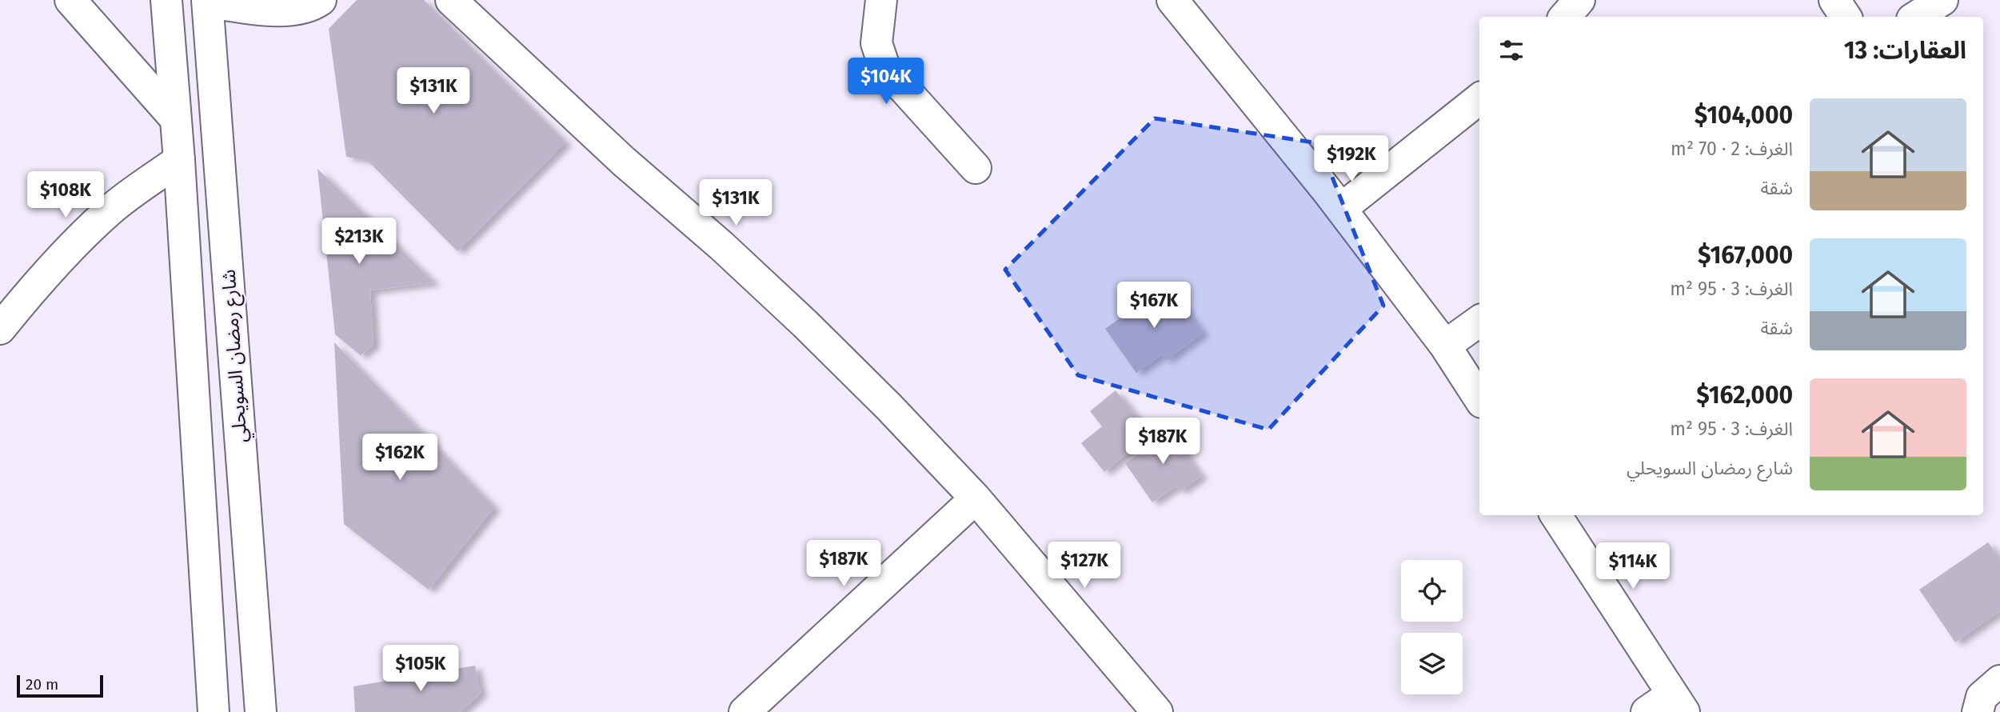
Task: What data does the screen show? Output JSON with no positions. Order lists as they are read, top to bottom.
{
  "streets": {
    "street": ["شارع رمضان السويحلي"]
  },
  "scale_bar": "20 m",
  "page": {
    "heading": "العقارات: 13",
    "price": [
      "$104K",
      "$131K",
      "$192K",
      "$108K",
      "$131K",
      "$213K",
      "$167K",
      "$187K",
      "$162K",
      "$187K",
      "$127K",
      "$114K",
      "$105K"
    ],
    "list": [
      {
        "name": "$104,000",
        "note": "الغرف: 2 · 70 m² · شقة"
      },
      {
        "name": "$167,000",
        "note": "الغرف: 3 · 95 m² · شقة"
      },
      {
        "name": "$162,000",
        "note": "الغرف: 3 · 95 m² · شارع رمضان السويحلي"
      }
    ],
    "scale": "20 m"
  }
}
